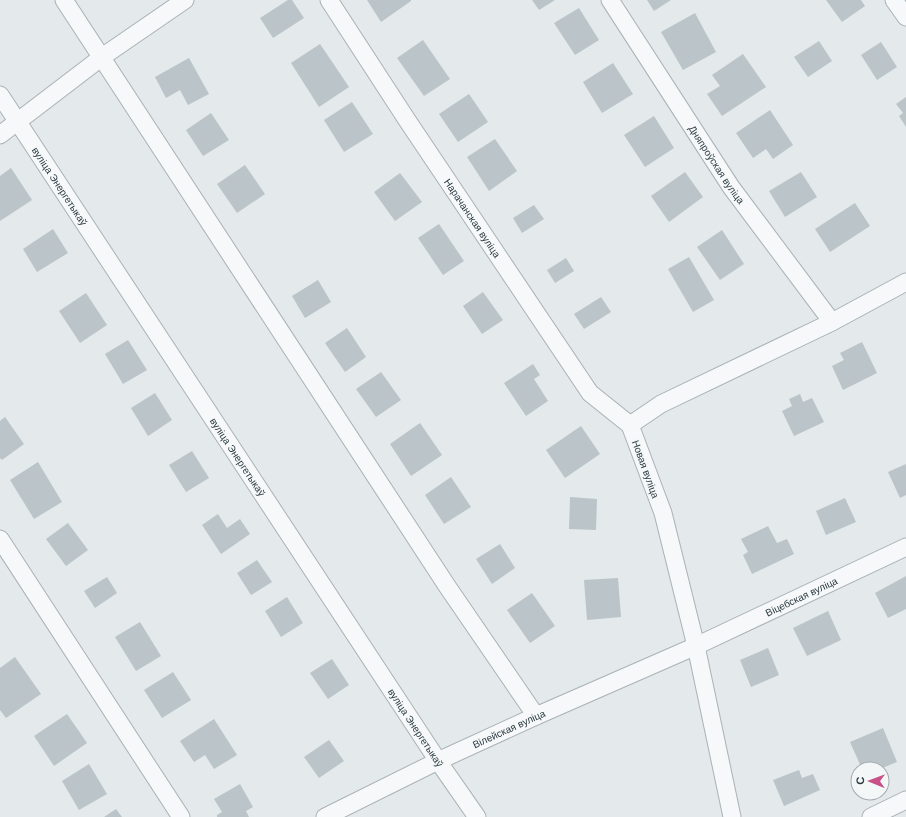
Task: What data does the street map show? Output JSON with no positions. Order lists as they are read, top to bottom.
{
  "streets": {
    "street": [
      "Дняпроўская вуліца",
      "вуліца Энергетыкаў",
      "Нарачанская вуліца",
      "Новая вуліца",
      "Віцебская вуліца",
      "Вілейская вуліца"
    ]
  },
  "crossings": [
    ["вуліца Энергетыкаў", "Вілейская вуліца"],
    ["Нарачанская вуліца", "Новая вуліца"],
    ["Новая вуліца", "Віцебская вуліца"],
    ["Новая вуліца", "Вілейская вуліца"],
    ["Віцебская вуліца", "Вілейская вуліца"]
  ],
  "north": "left"
}
